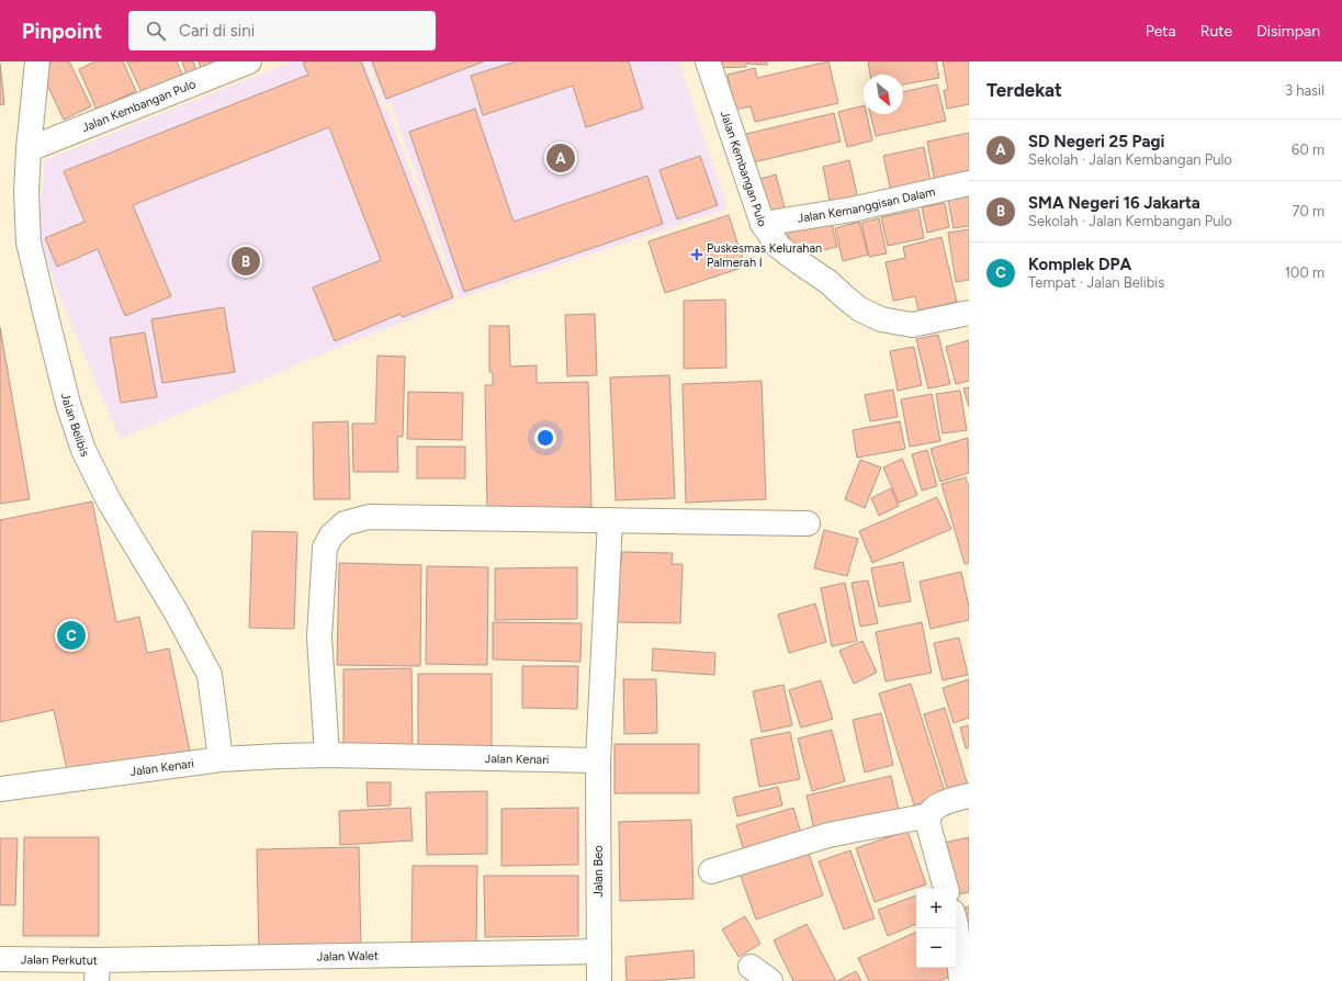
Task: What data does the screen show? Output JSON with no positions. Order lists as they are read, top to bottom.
{
  "streets": {
    "street": [
      "Jalan Kembangan Pulo",
      "Jalan Kemanggisan Dalam",
      "Jalan Belibis",
      "Jalan Kenari",
      "Jalan Beo",
      "Jalan Walet",
      "Jalan Perkutut"
    ]
  },
  "crossings": [
    ["Jalan Kembangan Pulo", "Jalan Kemanggisan Dalam"],
    ["Jalan Kembangan Pulo", "Jalan Belibis"],
    ["Jalan Belibis", "Jalan Kenari"],
    ["Jalan Kenari", "Jalan Beo"],
    ["Jalan Beo", "Jalan Walet"],
    ["Jalan Walet", "Jalan Perkutut"]
  ],
  "places": {
    "health": ["Puskesmas Kelurahan Palmerah I"]
  },
  "north": "bottom right",
  "page": {
    "header": "Pinpoint",
    "search": "Cari di sini",
    "nav": ["Peta", "Rute", "Disimpan"],
    "heading": ["Terdekat", "3 hasil"],
    "list": [
      {
        "mark": "A",
        "name": "SD Negeri 25 Pagi",
        "note": "Sekolah · Jalan Kembangan Pulo",
        "value": "60 m"
      },
      {
        "mark": "B",
        "name": "SMA Negeri 16 Jakarta",
        "note": "Sekolah · Jalan Kembangan Pulo",
        "value": "70 m"
      },
      {
        "mark": "C",
        "name": "Komplek DPA",
        "note": "Tempat · Jalan Belibis",
        "value": "100 m"
      }
    ],
    "pins": ["A", "B", "C"],
    "map_buttons": ["+", "−"]
  }
}
